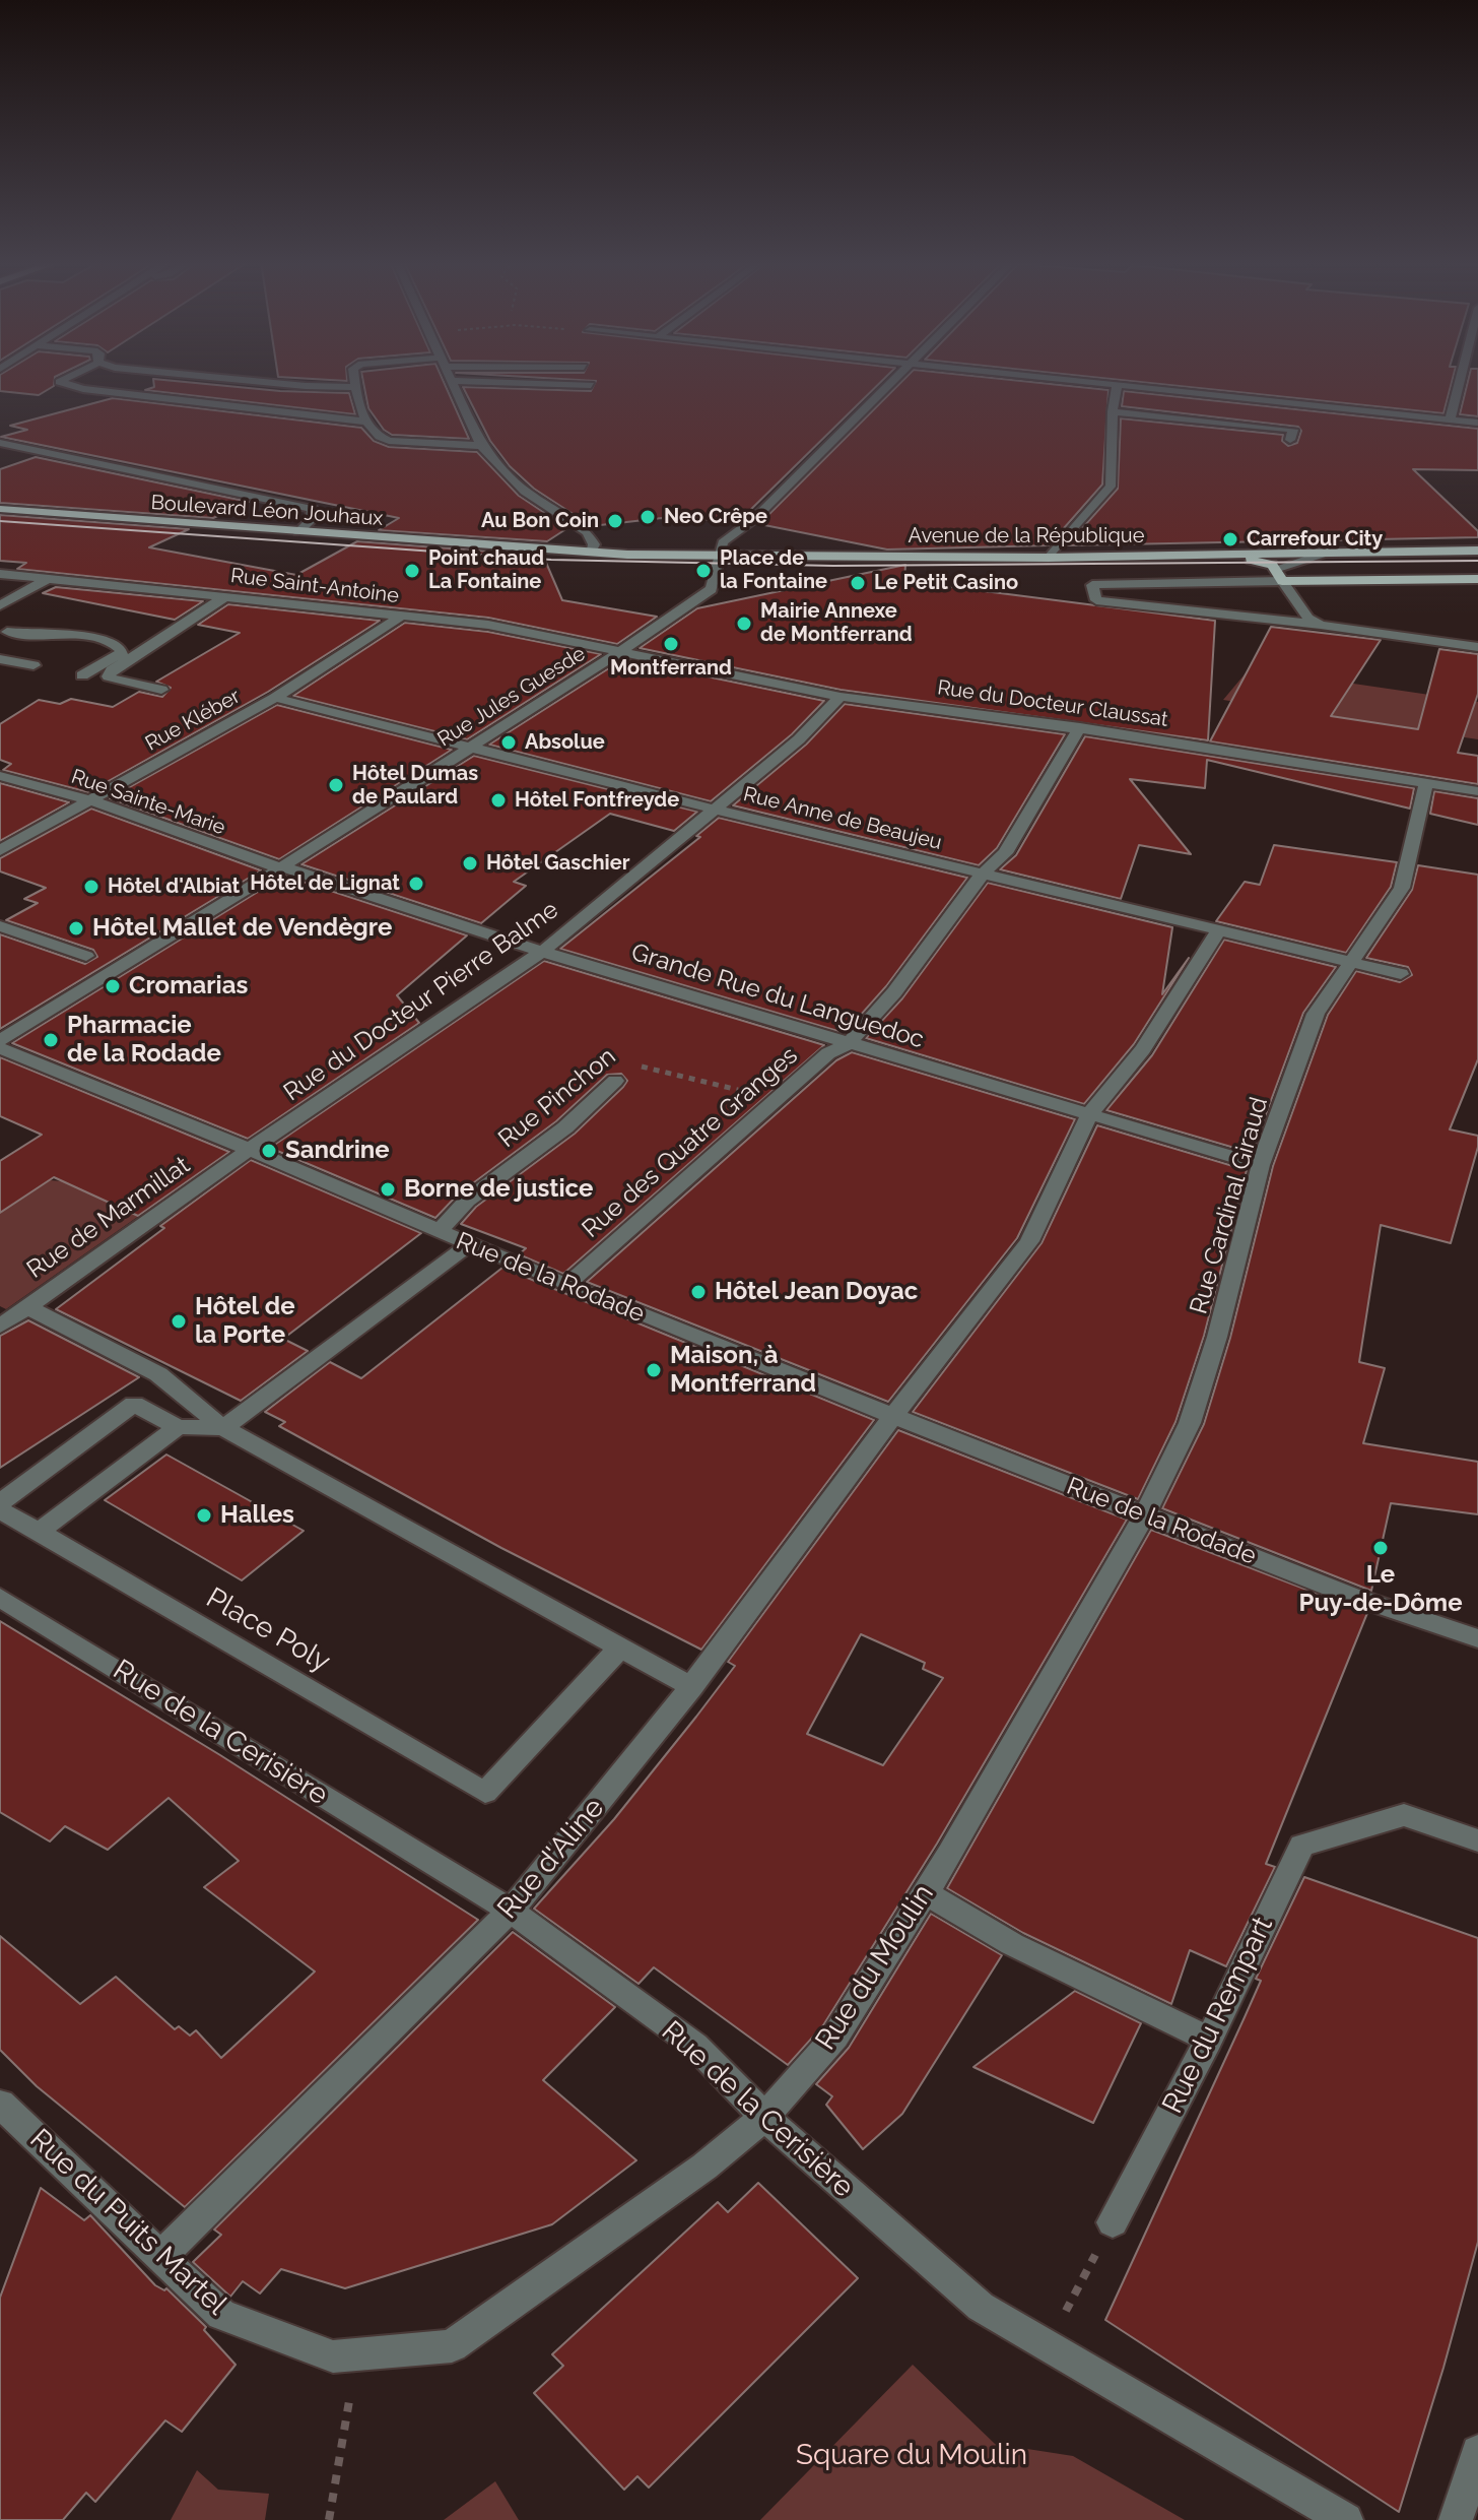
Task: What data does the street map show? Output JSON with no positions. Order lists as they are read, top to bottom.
{
  "streets": {
    "main road": ["Boulevard Léon Jouhaux", "Avenue de la République"],
    "street": [
      "Rue Saint-Antoine",
      "Rue Jules Guesde",
      "Rue du Docteur Claussat",
      "Rue Kléber",
      "Rue Sainte-Marie",
      "Rue Anne de Beaujeu",
      "Grande Rue du Languedoc",
      "Rue du Docteur Pierre Balme",
      "Rue Pinchon",
      "Rue des Quatre Granges",
      "Rue Cardinal Giraud",
      "Rue de Marmillat",
      "Rue de la Rodade",
      "Place Poly",
      "Rue de la Cerisière",
      "Rue d'Aline",
      "Rue du Moulin",
      "Rue du Rempart",
      "Rue du Puits Martel"
    ]
  },
  "crossings": [
    ["Avenue de la République", "Rue Jules Guesde"],
    ["Rue Saint-Antoine", "Rue Jules Guesde"],
    ["Rue Saint-Antoine", "Rue du Docteur Claussat"],
    ["Rue Saint-Antoine", "Rue Kléber"],
    ["Rue Jules Guesde", "Rue du Docteur Claussat"],
    ["Rue Jules Guesde", "Rue Sainte-Marie"],
    ["Rue Jules Guesde", "Rue Anne de Beaujeu"],
    ["Rue Jules Guesde", "Grande Rue du Languedoc"],
    ["Rue du Docteur Claussat", "Rue du Docteur Pierre Balme"],
    ["Rue du Docteur Claussat", "Rue des Quatre Granges"],
    ["Rue du Docteur Claussat", "Rue Cardinal Giraud"],
    ["Rue Kléber", "Rue Sainte-Marie"],
    ["Rue Kléber", "Rue Anne de Beaujeu"],
    ["Rue Sainte-Marie", "Grande Rue du Languedoc"],
    ["Rue Anne de Beaujeu", "Rue du Docteur Pierre Balme"],
    ["Rue Anne de Beaujeu", "Rue des Quatre Granges"],
    ["Rue Anne de Beaujeu", "Rue Cardinal Giraud"],
    ["Rue Anne de Beaujeu", "Rue d'Aline"],
    ["Grande Rue du Languedoc", "Rue du Docteur Pierre Balme"],
    ["Grande Rue du Languedoc", "Rue des Quatre Granges"],
    ["Grande Rue du Languedoc", "Rue Cardinal Giraud"],
    ["Grande Rue du Languedoc", "Rue d'Aline"],
    ["Rue du Docteur Pierre Balme", "Rue de Marmillat"],
    ["Rue du Docteur Pierre Balme", "Rue de la Rodade"],
    ["Rue Pinchon", "Rue des Quatre Granges"],
    ["Rue Pinchon", "Rue de la Rodade"],
    ["Rue des Quatre Granges", "Rue de la Rodade"],
    ["Rue Cardinal Giraud", "Rue de la Rodade"],
    ["Rue Cardinal Giraud", "Rue du Moulin"],
    ["Rue de Marmillat", "Rue de la Rodade"],
    ["Rue de la Rodade", "Rue d'Aline"],
    ["Rue de la Rodade", "Rue du Moulin"],
    ["Rue de la Cerisière", "Rue d'Aline"],
    ["Rue de la Cerisière", "Rue du Moulin"],
    ["Rue d'Aline", "Rue du Puits Martel"],
    ["Rue du Moulin", "Rue du Puits Martel"]
  ],
  "parks": ["Square du Moulin"],
  "places": [
    "Neo Crêpe",
    "Au Bon Coin",
    "Carrefour City",
    "Point chaud La Fontaine",
    "Place de la Fontaine",
    "Le Petit Casino",
    "Mairie Annexe de Montferrand",
    "Montferrand",
    "Absolue",
    "Hôtel Dumas de Paulard",
    "Hôtel Fontfreyde",
    "Hôtel Gaschier",
    "Hôtel de Lignat",
    "Hôtel d'Albiat",
    "Hôtel Mallet de Vendègre",
    "Cromarias",
    "Pharmacie de la Rodade",
    "Sandrine",
    "Borne de justice",
    "Hôtel Jean Doyac",
    "Hôtel de la Porte",
    "Maison, à Montferrand",
    "Halles",
    "Le Puy-de-Dôme"
  ]
}
